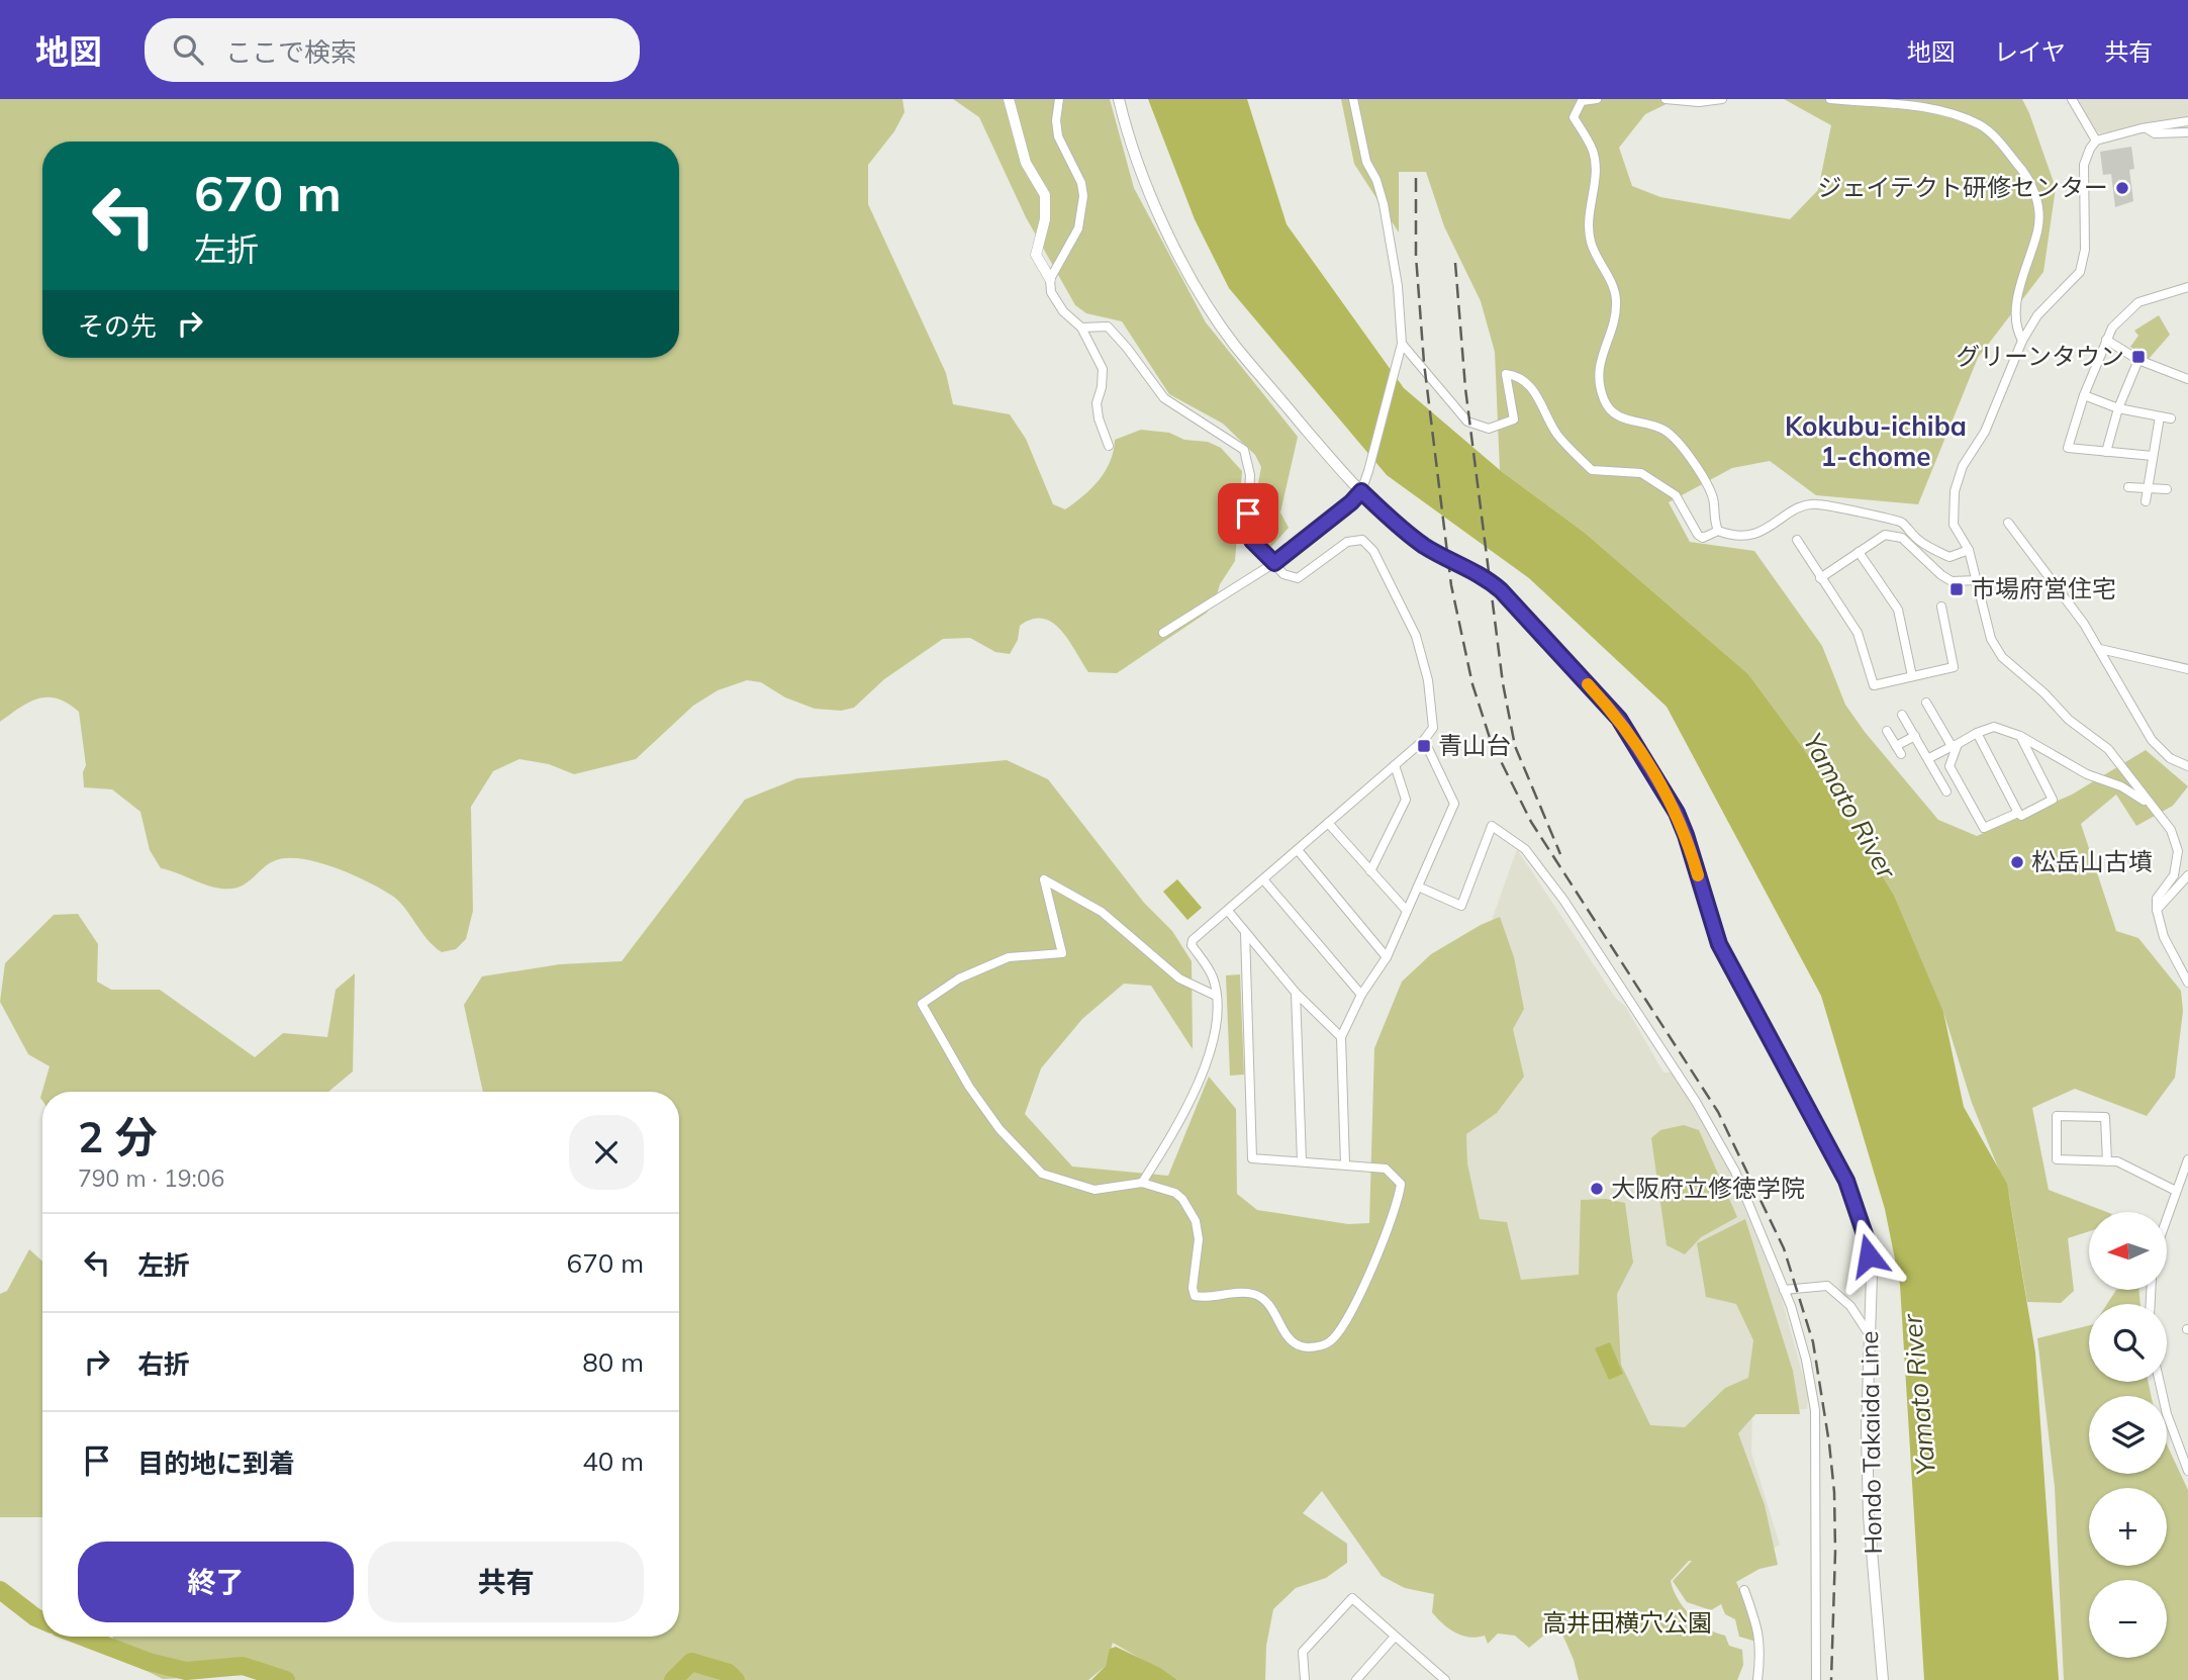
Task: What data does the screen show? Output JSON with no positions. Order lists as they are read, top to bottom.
{
  "streets": {
    "main road": ["Hondo Takaida Line"]
  },
  "districts": ["Kokubu-ichiba 1-chome"],
  "water": ["Yamato River"],
  "parks": ["高井田横穴公園"],
  "places": {
    "other": ["ジェイテクト研修センター", "松岳山古墳", "大阪府立修徳学院"],
    "transit": ["グリーンタウン", "市場府営住宅", "青山台"]
  },
  "north": "left",
  "page": {
    "header": "地図",
    "search": "ここで検索",
    "nav": ["地図", "レイヤ", "共有"],
    "turn": ["670 m", "左折"],
    "then": "その先",
    "heading": ["2 分", "790 m · 19:06"],
    "map_buttons": ["+", "−"],
    "list": [
      {
        "name": "左折",
        "value": "670 m"
      },
      {
        "name": "右折",
        "value": "80 m"
      },
      {
        "name": "目的地に到着",
        "value": "40 m"
      }
    ],
    "buttons": ["終了", "共有"]
  }
}
